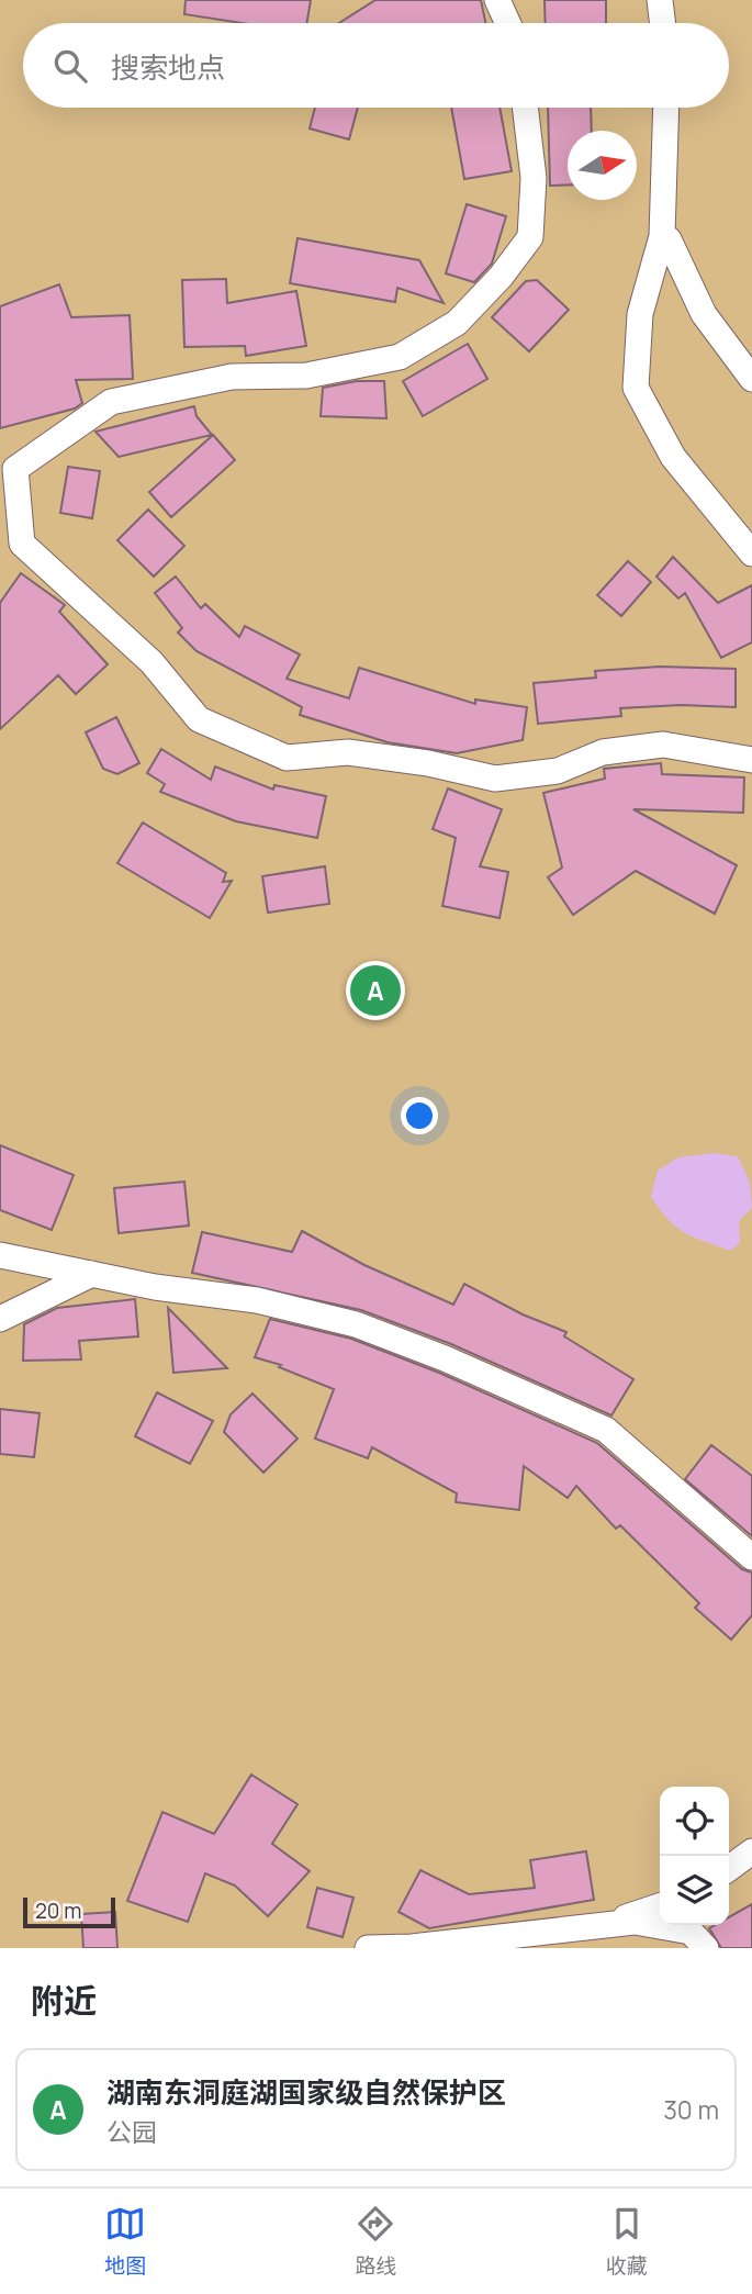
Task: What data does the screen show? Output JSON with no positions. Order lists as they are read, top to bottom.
{
  "scale_bar": "20 m",
  "north": "right",
  "page": {
    "search": "搜索地点",
    "pins": "A",
    "scale": "20 m",
    "heading": "附近",
    "list": [
      {
        "mark": "A",
        "name": "湖南东洞庭湖国家级自然保护区",
        "note": "公园",
        "value": "30 m"
      }
    ],
    "nav": ["地图", "路线", "收藏"]
  }
}
